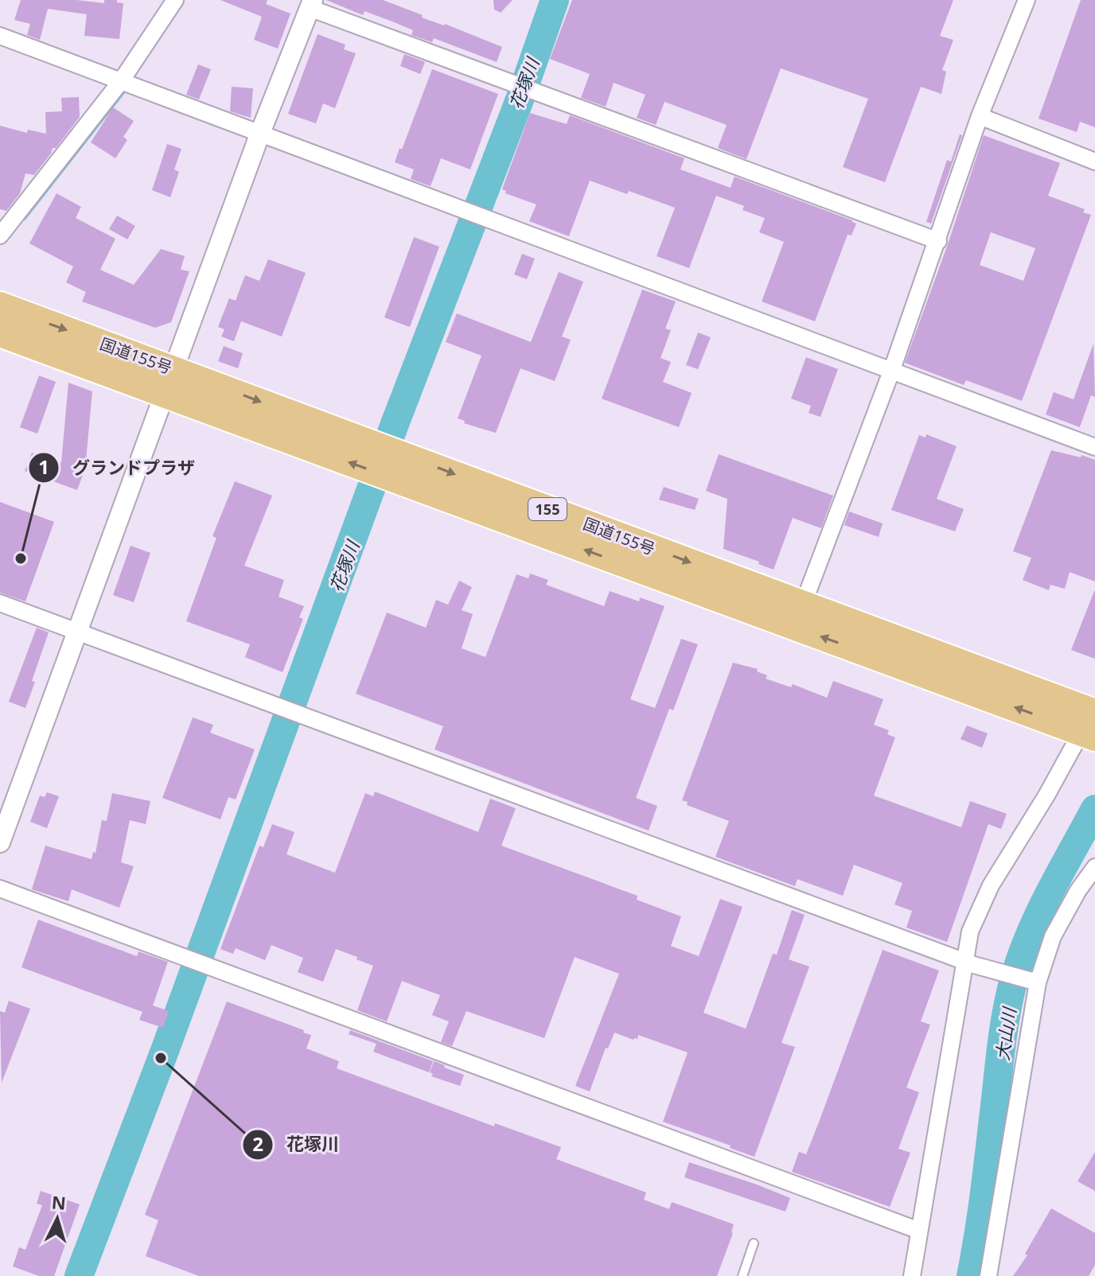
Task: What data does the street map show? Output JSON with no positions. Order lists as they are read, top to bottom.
{
  "streets": {
    "highway": ["国道155号", "155"]
  },
  "water": ["花塚川", "大山川"],
  "places": ["グランドプラザ", "花塚川"],
  "north": "top"
}
